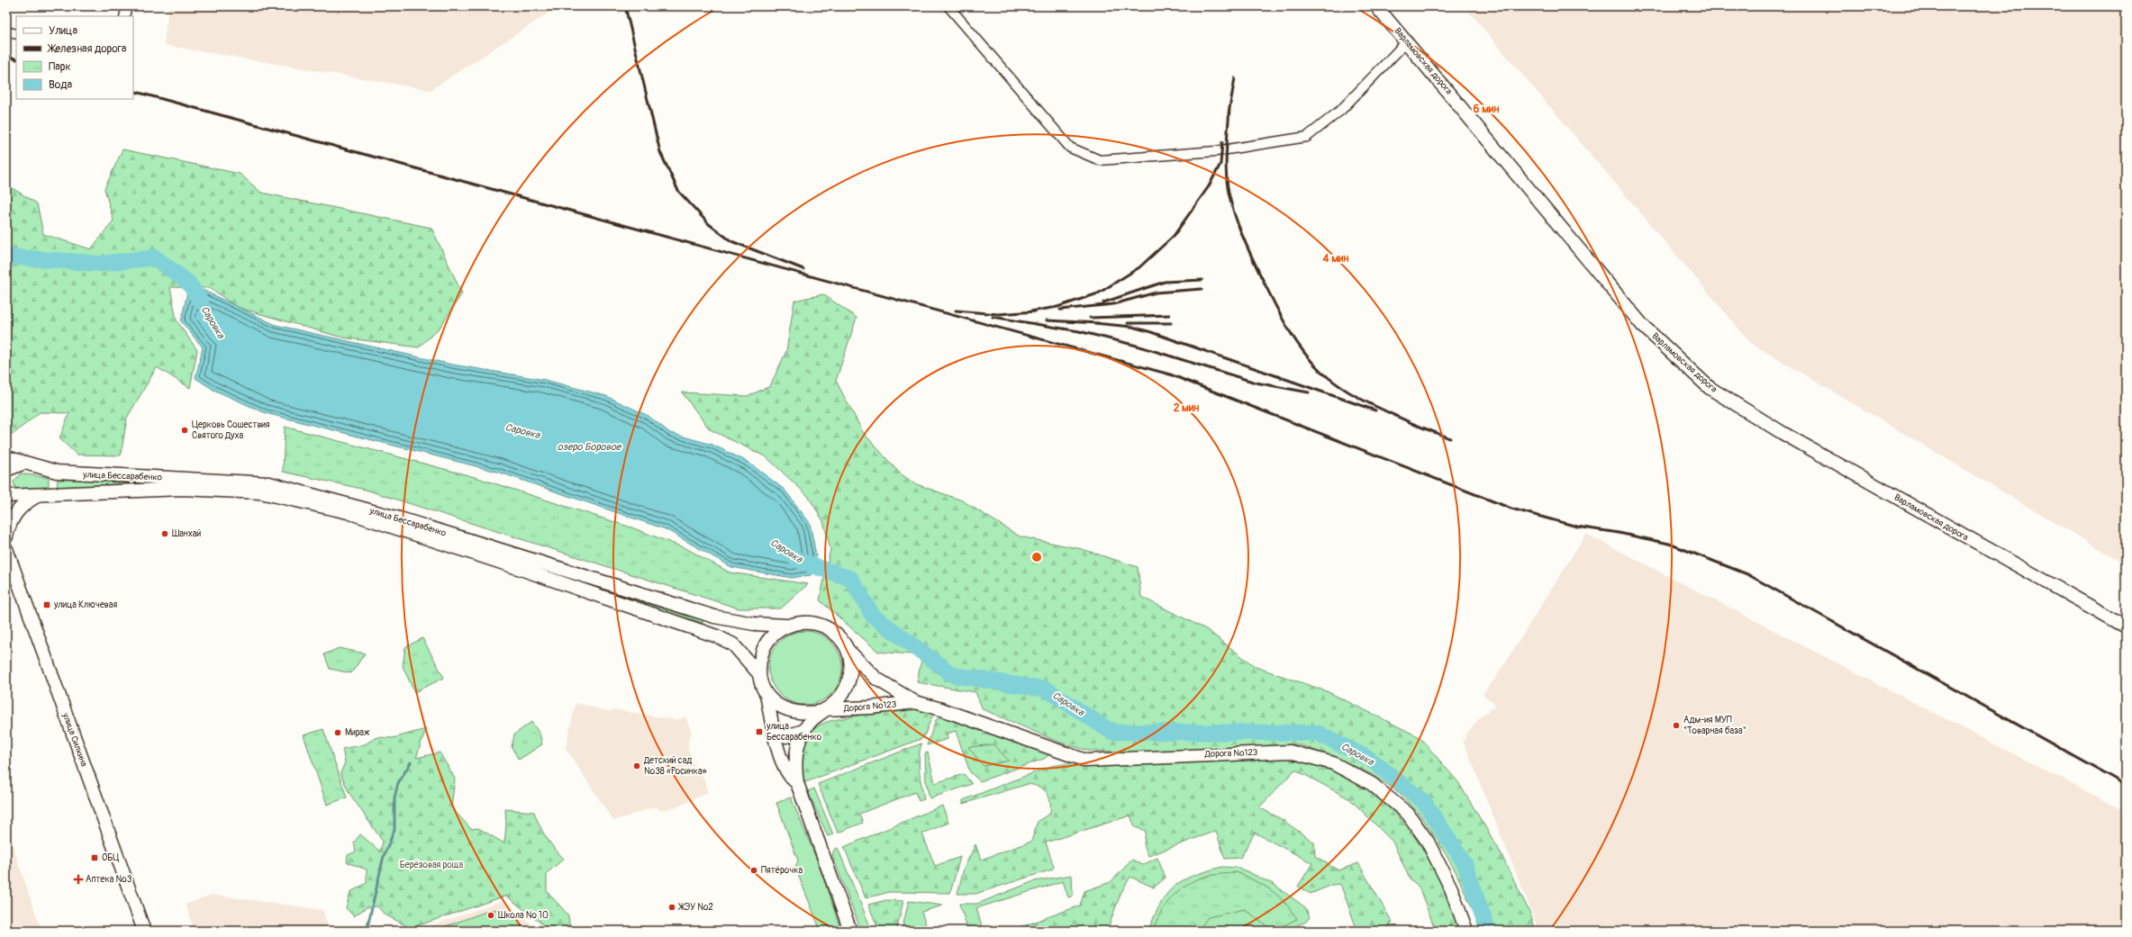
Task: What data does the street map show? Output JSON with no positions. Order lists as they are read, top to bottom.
{
  "streets": {
    "main road": [
      "Варламовская дорога",
      "улица Бессарабенко",
      "Дорога №123",
      "улица Силкина"
    ]
  },
  "crossings": [
    ["улица Бессарабенко", "Дорога №123"]
  ],
  "water": ["Саровка", "озеро Боровое"],
  "parks": ["Берёзовая роща"],
  "places": {
    "other": [
      "Церковь Сошествия Святого Духа",
      "Шанхай",
      "Адм-ия МУП \"Товарная база\"",
      "Мираж",
      "Детский сад №38 «Росинка»",
      "Пятёрочка",
      "ЖЭУ №2",
      "Школа № 10"
    ],
    "transit": ["улица Ключевая", "улица Бессарабенко", "ОБЦ"],
    "health": ["Аптека №3"]
  },
  "legend": [
    "Улица",
    "Железная дорога",
    "Парк",
    "Вода"
  ],
  "rings": ["6 мин", "4 мин", "2 мин"]
}
